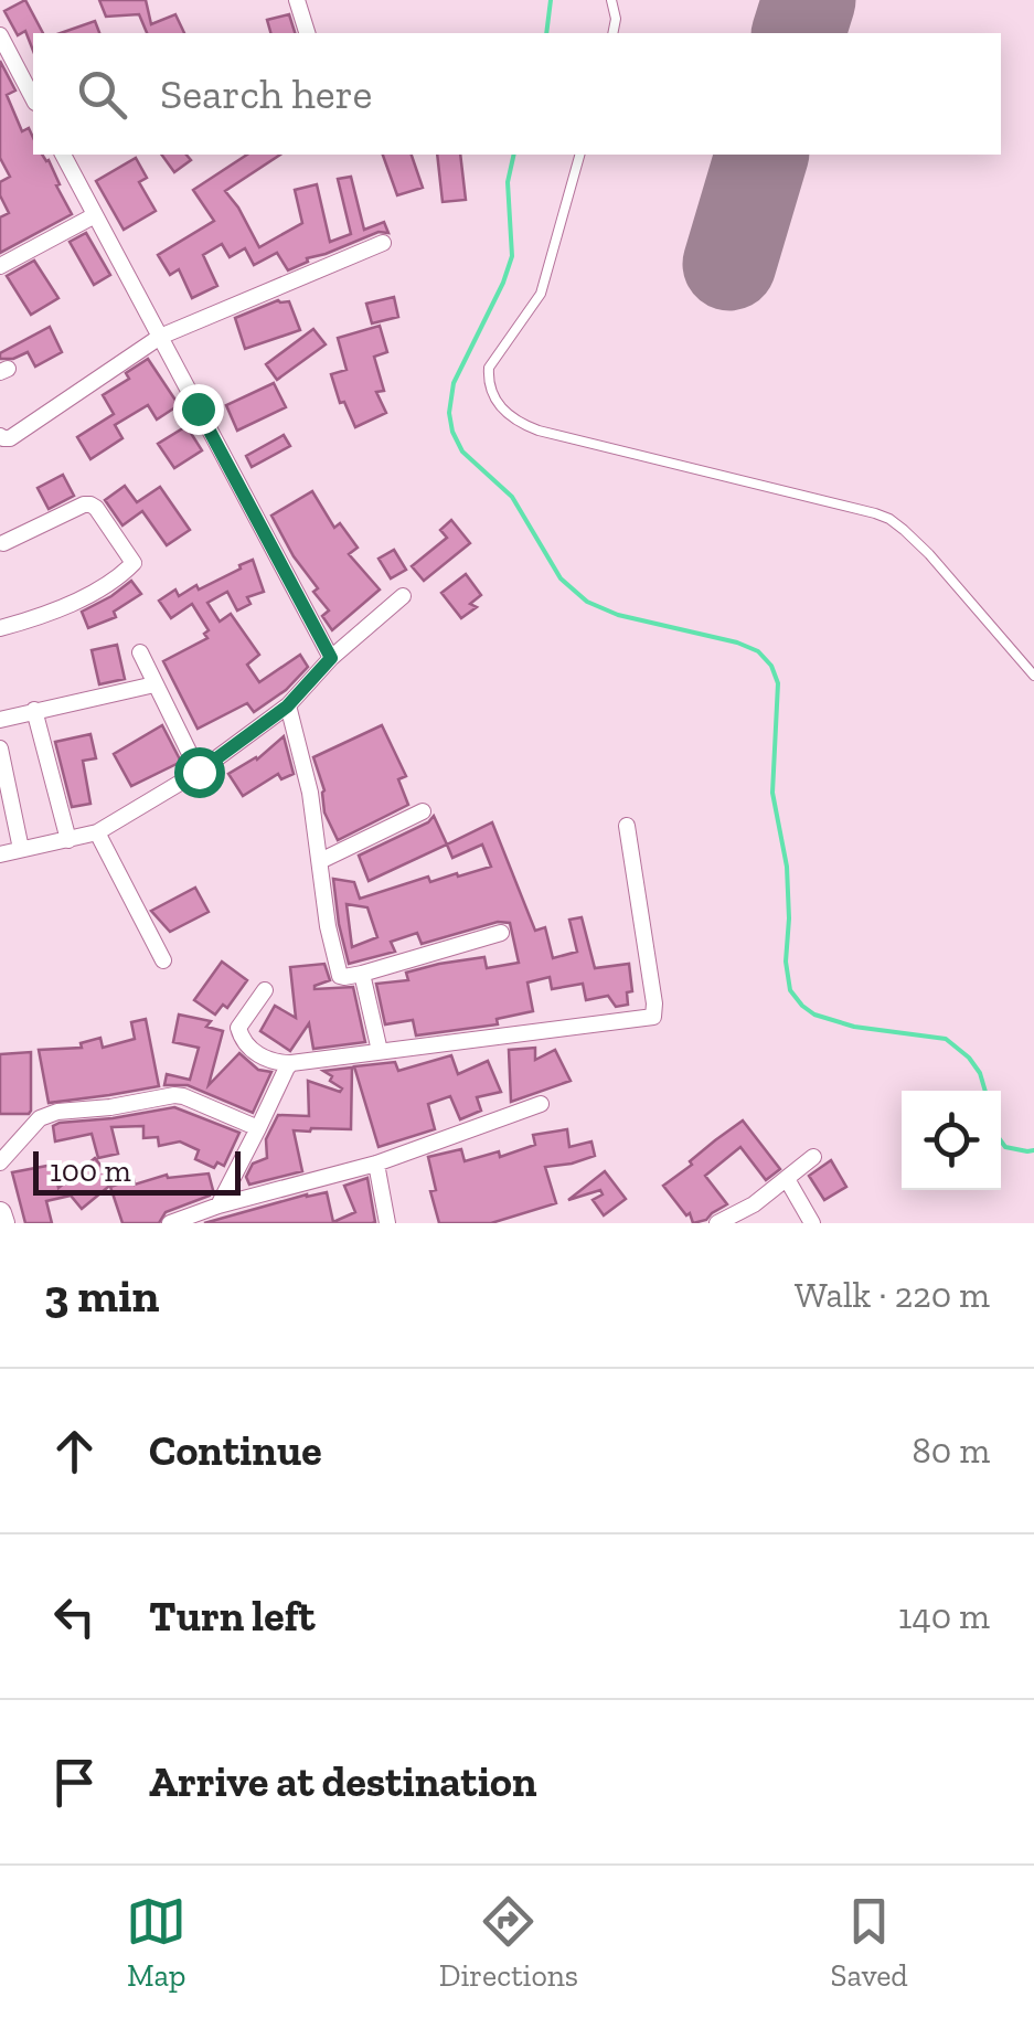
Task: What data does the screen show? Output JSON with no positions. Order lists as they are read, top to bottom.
{
  "scale_bar": "100 m",
  "page": {
    "search": "Search here",
    "scale": "100 m",
    "heading": ["3 min", "Walk · 220 m"],
    "list": [
      ["Continue", "80 m"],
      ["Turn left", "140 m"],
      "Arrive at destination"
    ],
    "nav": ["Map", "Directions", "Saved"]
  }
}
